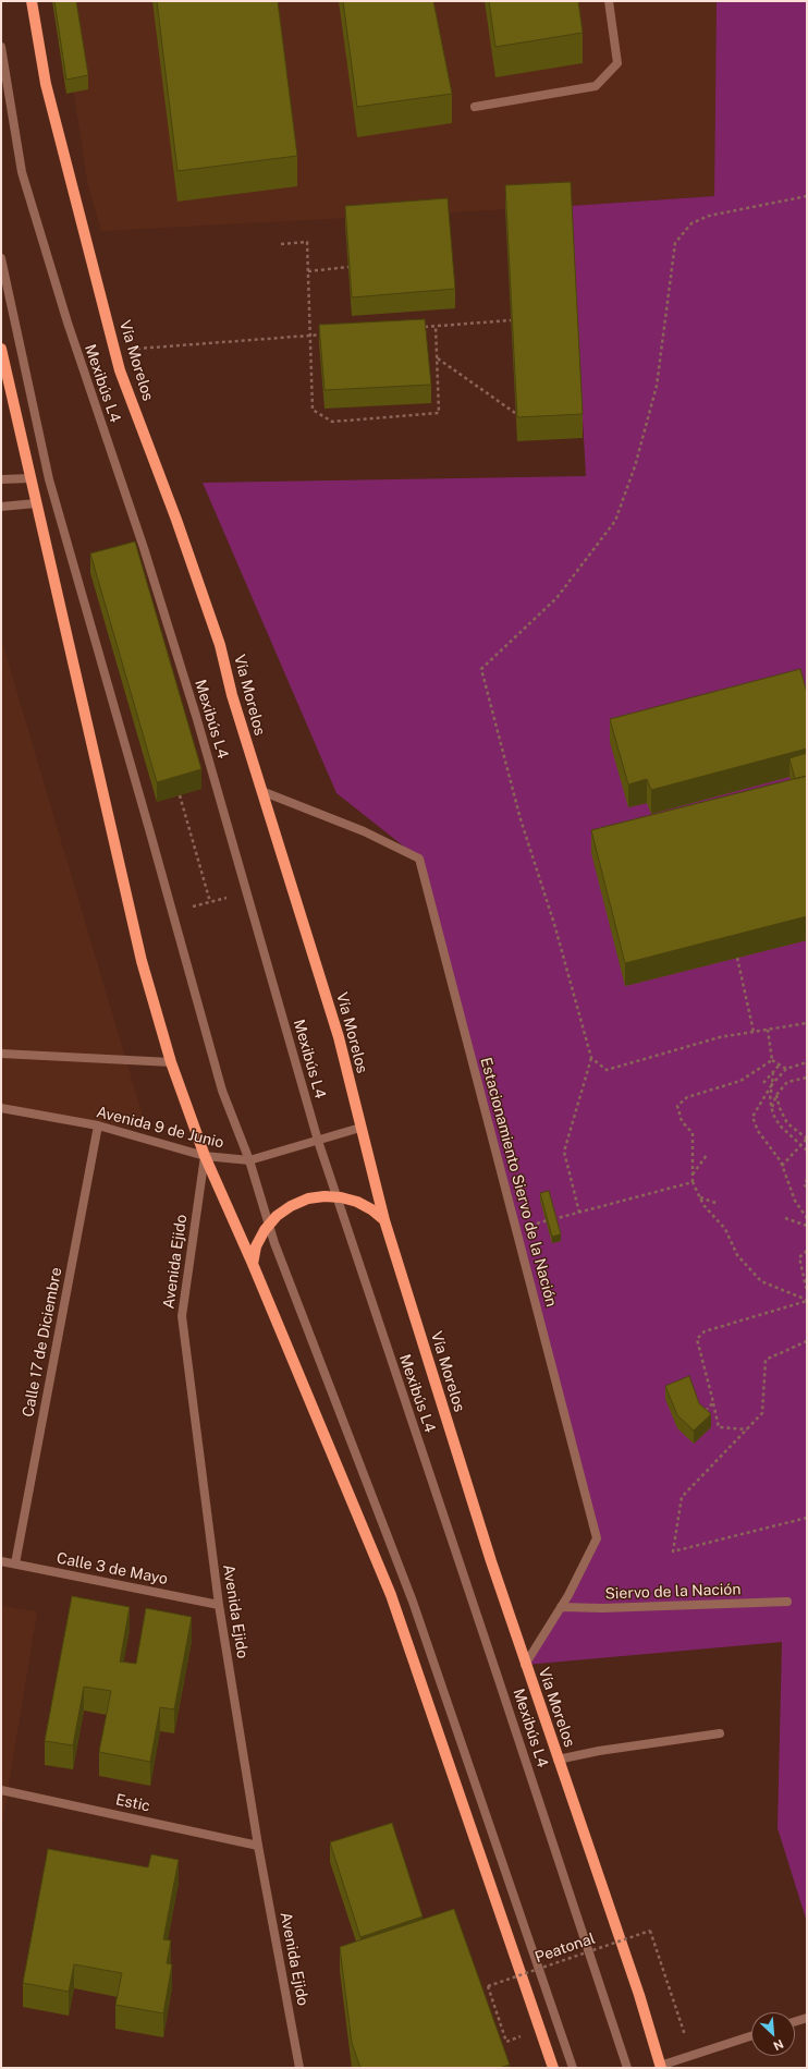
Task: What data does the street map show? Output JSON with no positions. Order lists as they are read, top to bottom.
{
  "streets": {
    "main road": ["Vía Morelos"],
    "street": [
      "Mexibús L4",
      "Avenida 9 de Junio",
      "Estacionamiento Siervo de la Nación",
      "Avenida Ejido",
      "Calle 17 de Diciembre",
      "Calle 3 de Mayo",
      "Siervo de la Nación",
      "Estic"
    ],
    "path": ["Peatonal"]
  },
  "crossings": [
    ["Vía Morelos", "Avenida 9 de Junio"],
    ["Vía Morelos", "Estacionamiento Siervo de la Nación"],
    ["Mexibús L4", "Avenida 9 de Junio"],
    ["Avenida 9 de Junio", "Avenida Ejido"],
    ["Avenida 9 de Junio", "Calle 17 de Diciembre"],
    ["Estacionamiento Siervo de la Nación", "Siervo de la Nación"],
    ["Avenida Ejido", "Calle 3 de Mayo"],
    ["Avenida Ejido", "Estic"],
    ["Calle 17 de Diciembre", "Calle 3 de Mayo"]
  ],
  "north": "bottom right"
}
